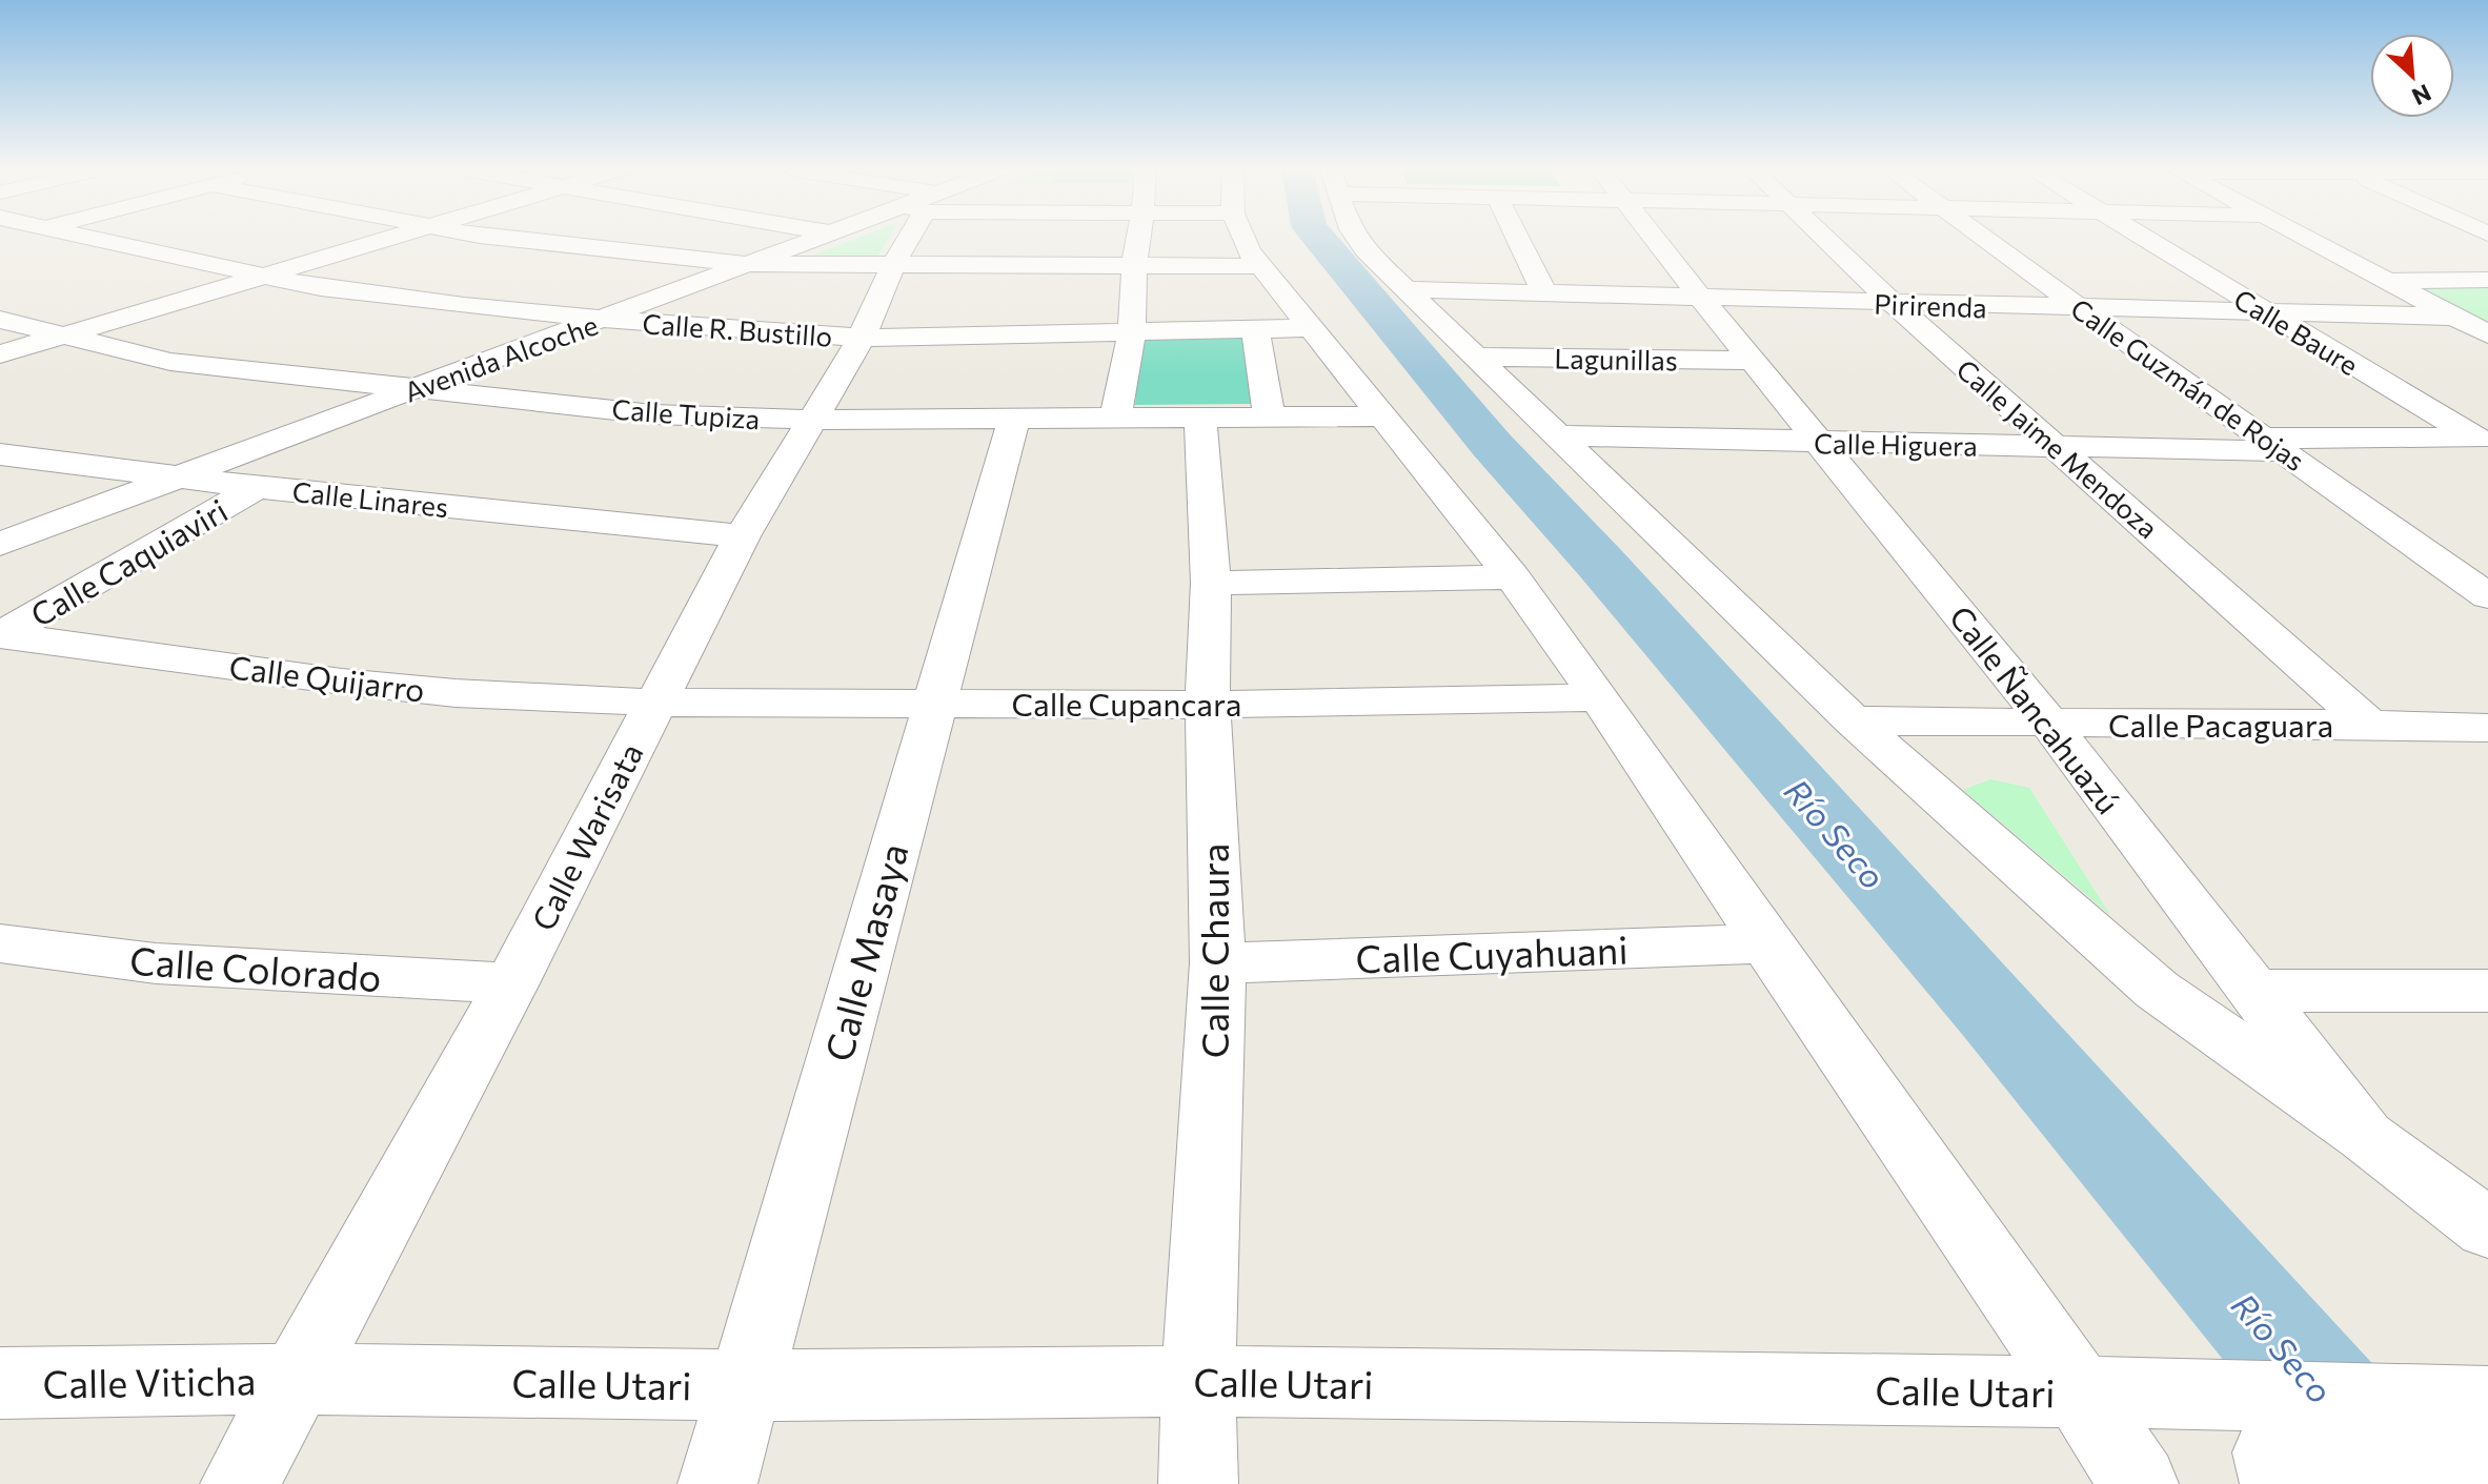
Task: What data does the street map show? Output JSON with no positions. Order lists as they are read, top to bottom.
{
  "streets": {
    "street": [
      "Pirirenda",
      "Calle R. Bustillo",
      "Calle Baure",
      "Avenida Alcoche",
      "Lagunillas",
      "Calle Guzmán de Rojas",
      "Calle Tupiza",
      "Calle Higuera",
      "Calle Jaime Mendoza",
      "Calle Linares",
      "Calle Caquiaviri",
      "Calle Quijarro",
      "Calle Cupancara",
      "Calle Ñancahuazú",
      "Calle Pacaguara",
      "Calle Warisata",
      "Calle Chaura",
      "Calle Masaya",
      "Calle Cuyahuani",
      "Calle Colorado",
      "Calle Viticha",
      "Calle Utari"
    ]
  },
  "crossings": [
    ["Pirirenda", "Calle Baure"],
    ["Pirirenda", "Calle Guzmán de Rojas"],
    ["Pirirenda", "Calle Jaime Mendoza"],
    ["Pirirenda", "Calle Ñancahuazú"],
    ["Calle R. Bustillo", "Avenida Alcoche"],
    ["Calle R. Bustillo", "Calle Warisata"],
    ["Calle Baure", "Calle Higuera"],
    ["Avenida Alcoche", "Calle Tupiza"],
    ["Avenida Alcoche", "Calle Linares"],
    ["Lagunillas", "Calle Ñancahuazú"],
    ["Calle Guzmán de Rojas", "Calle Higuera"],
    ["Calle Tupiza", "Calle Warisata"],
    ["Calle Tupiza", "Calle Chaura"],
    ["Calle Tupiza", "Calle Masaya"],
    ["Calle Higuera", "Calle Jaime Mendoza"],
    ["Calle Higuera", "Calle Ñancahuazú"],
    ["Calle Jaime Mendoza", "Calle Pacaguara"],
    ["Calle Linares", "Calle Caquiaviri"],
    ["Calle Linares", "Calle Warisata"],
    ["Calle Caquiaviri", "Calle Quijarro"],
    ["Calle Quijarro", "Calle Cupancara"],
    ["Calle Quijarro", "Calle Warisata"],
    ["Calle Cupancara", "Calle Warisata"],
    ["Calle Cupancara", "Calle Chaura"],
    ["Calle Cupancara", "Calle Masaya"],
    ["Calle Ñancahuazú", "Calle Pacaguara"],
    ["Calle Warisata", "Calle Colorado"],
    ["Calle Warisata", "Calle Viticha"],
    ["Calle Warisata", "Calle Utari"],
    ["Calle Chaura", "Calle Cuyahuani"],
    ["Calle Chaura", "Calle Utari"],
    ["Calle Masaya", "Calle Utari"],
    ["Calle Viticha", "Calle Utari"]
  ],
  "water": ["Río Seco"],
  "north": "bottom right"
}
